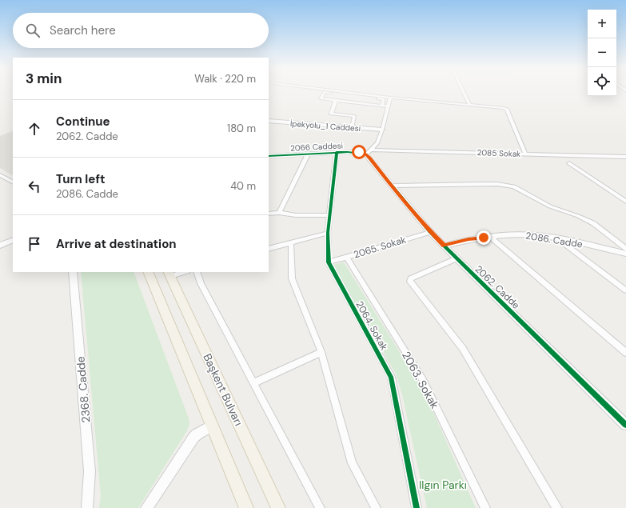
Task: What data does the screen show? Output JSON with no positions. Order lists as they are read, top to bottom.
{
  "streets": {
    "main road": ["Başkent Bulvarı"],
    "street": [
      "İpekyolu_1 Caddesi",
      "2066 Caddesi",
      "2085 Sokak",
      "2086. Cadde",
      "2065. Sokak",
      "2062. Cadde",
      "2064. Sokak",
      "2063. Sokak",
      "2368. Cadde"
    ]
  },
  "crossings": [
    ["2066 Caddesi", "2085 Sokak"],
    ["2066 Caddesi", "2062. Cadde"],
    ["2066 Caddesi", "2064. Sokak"],
    ["2085 Sokak", "2062. Cadde"],
    ["2086. Cadde", "2062. Cadde"],
    ["2065. Sokak", "2062. Cadde"],
    ["2065. Sokak", "2064. Sokak"],
    ["2065. Sokak", "2063. Sokak"]
  ],
  "parks": ["Ilgın Parkı"],
  "page": {
    "map_buttons": ["+", "−"],
    "search": "Search here",
    "heading": ["3 min", "Walk · 220 m"],
    "list": [
      ["Continue", "2062. Cadde", "180 m"],
      ["Turn left", "2086. Cadde", "40 m"],
      "Arrive at destination"
    ]
  }
}
